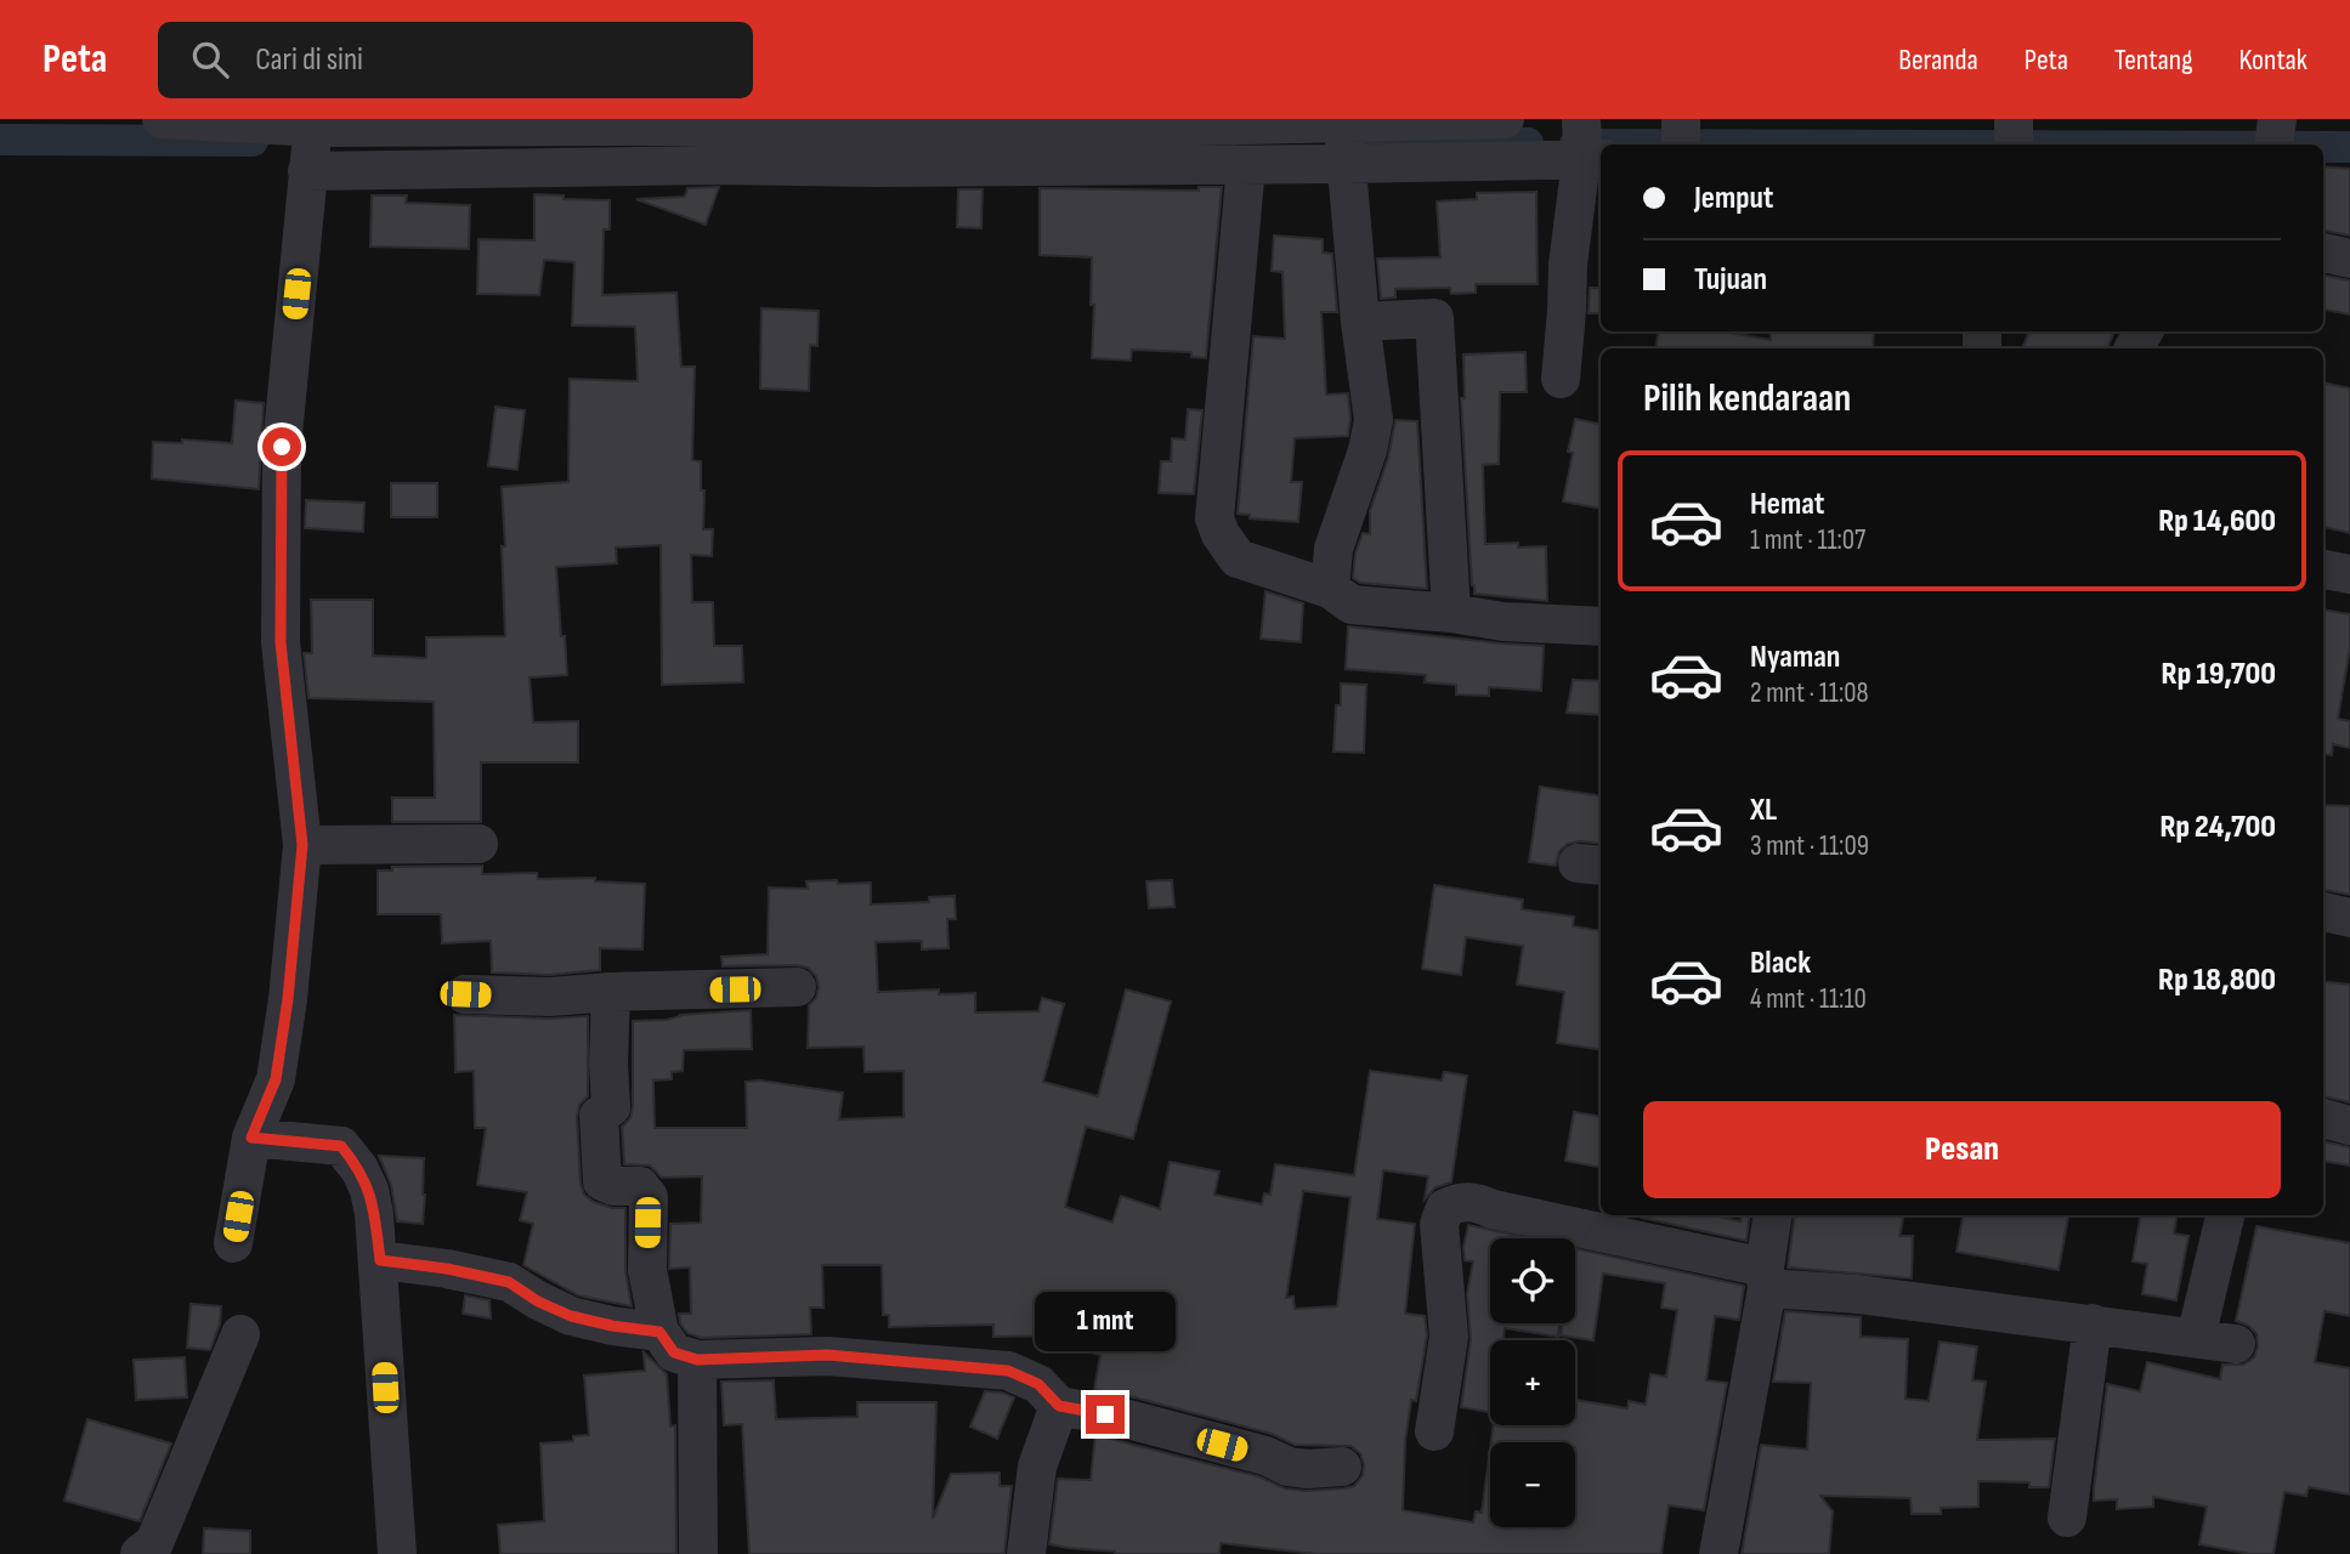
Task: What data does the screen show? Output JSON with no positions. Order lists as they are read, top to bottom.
{
  "page": {
    "header": "Peta",
    "search": "Cari di sini",
    "nav": [
      "Beranda",
      "Peta",
      "Tentang",
      "Kontak"
    ],
    "banner": ["Jemput", "Tujuan"],
    "heading": "Pilih kendaraan",
    "list": [
      {
        "name": "Hemat",
        "note": "1 mnt · 11:07",
        "value": "Rp 14,600"
      },
      {
        "name": "Nyaman",
        "note": "2 mnt · 11:08",
        "value": "Rp 19,700"
      },
      {
        "name": "XL",
        "note": "3 mnt · 11:09",
        "value": "Rp 24,700"
      },
      {
        "name": "Black",
        "note": "4 mnt · 11:10",
        "value": "Rp 18,800"
      }
    ],
    "buttons": "Pesan",
    "map_buttons": ["+", "−"],
    "bubble": "1 mnt"
  }
}
